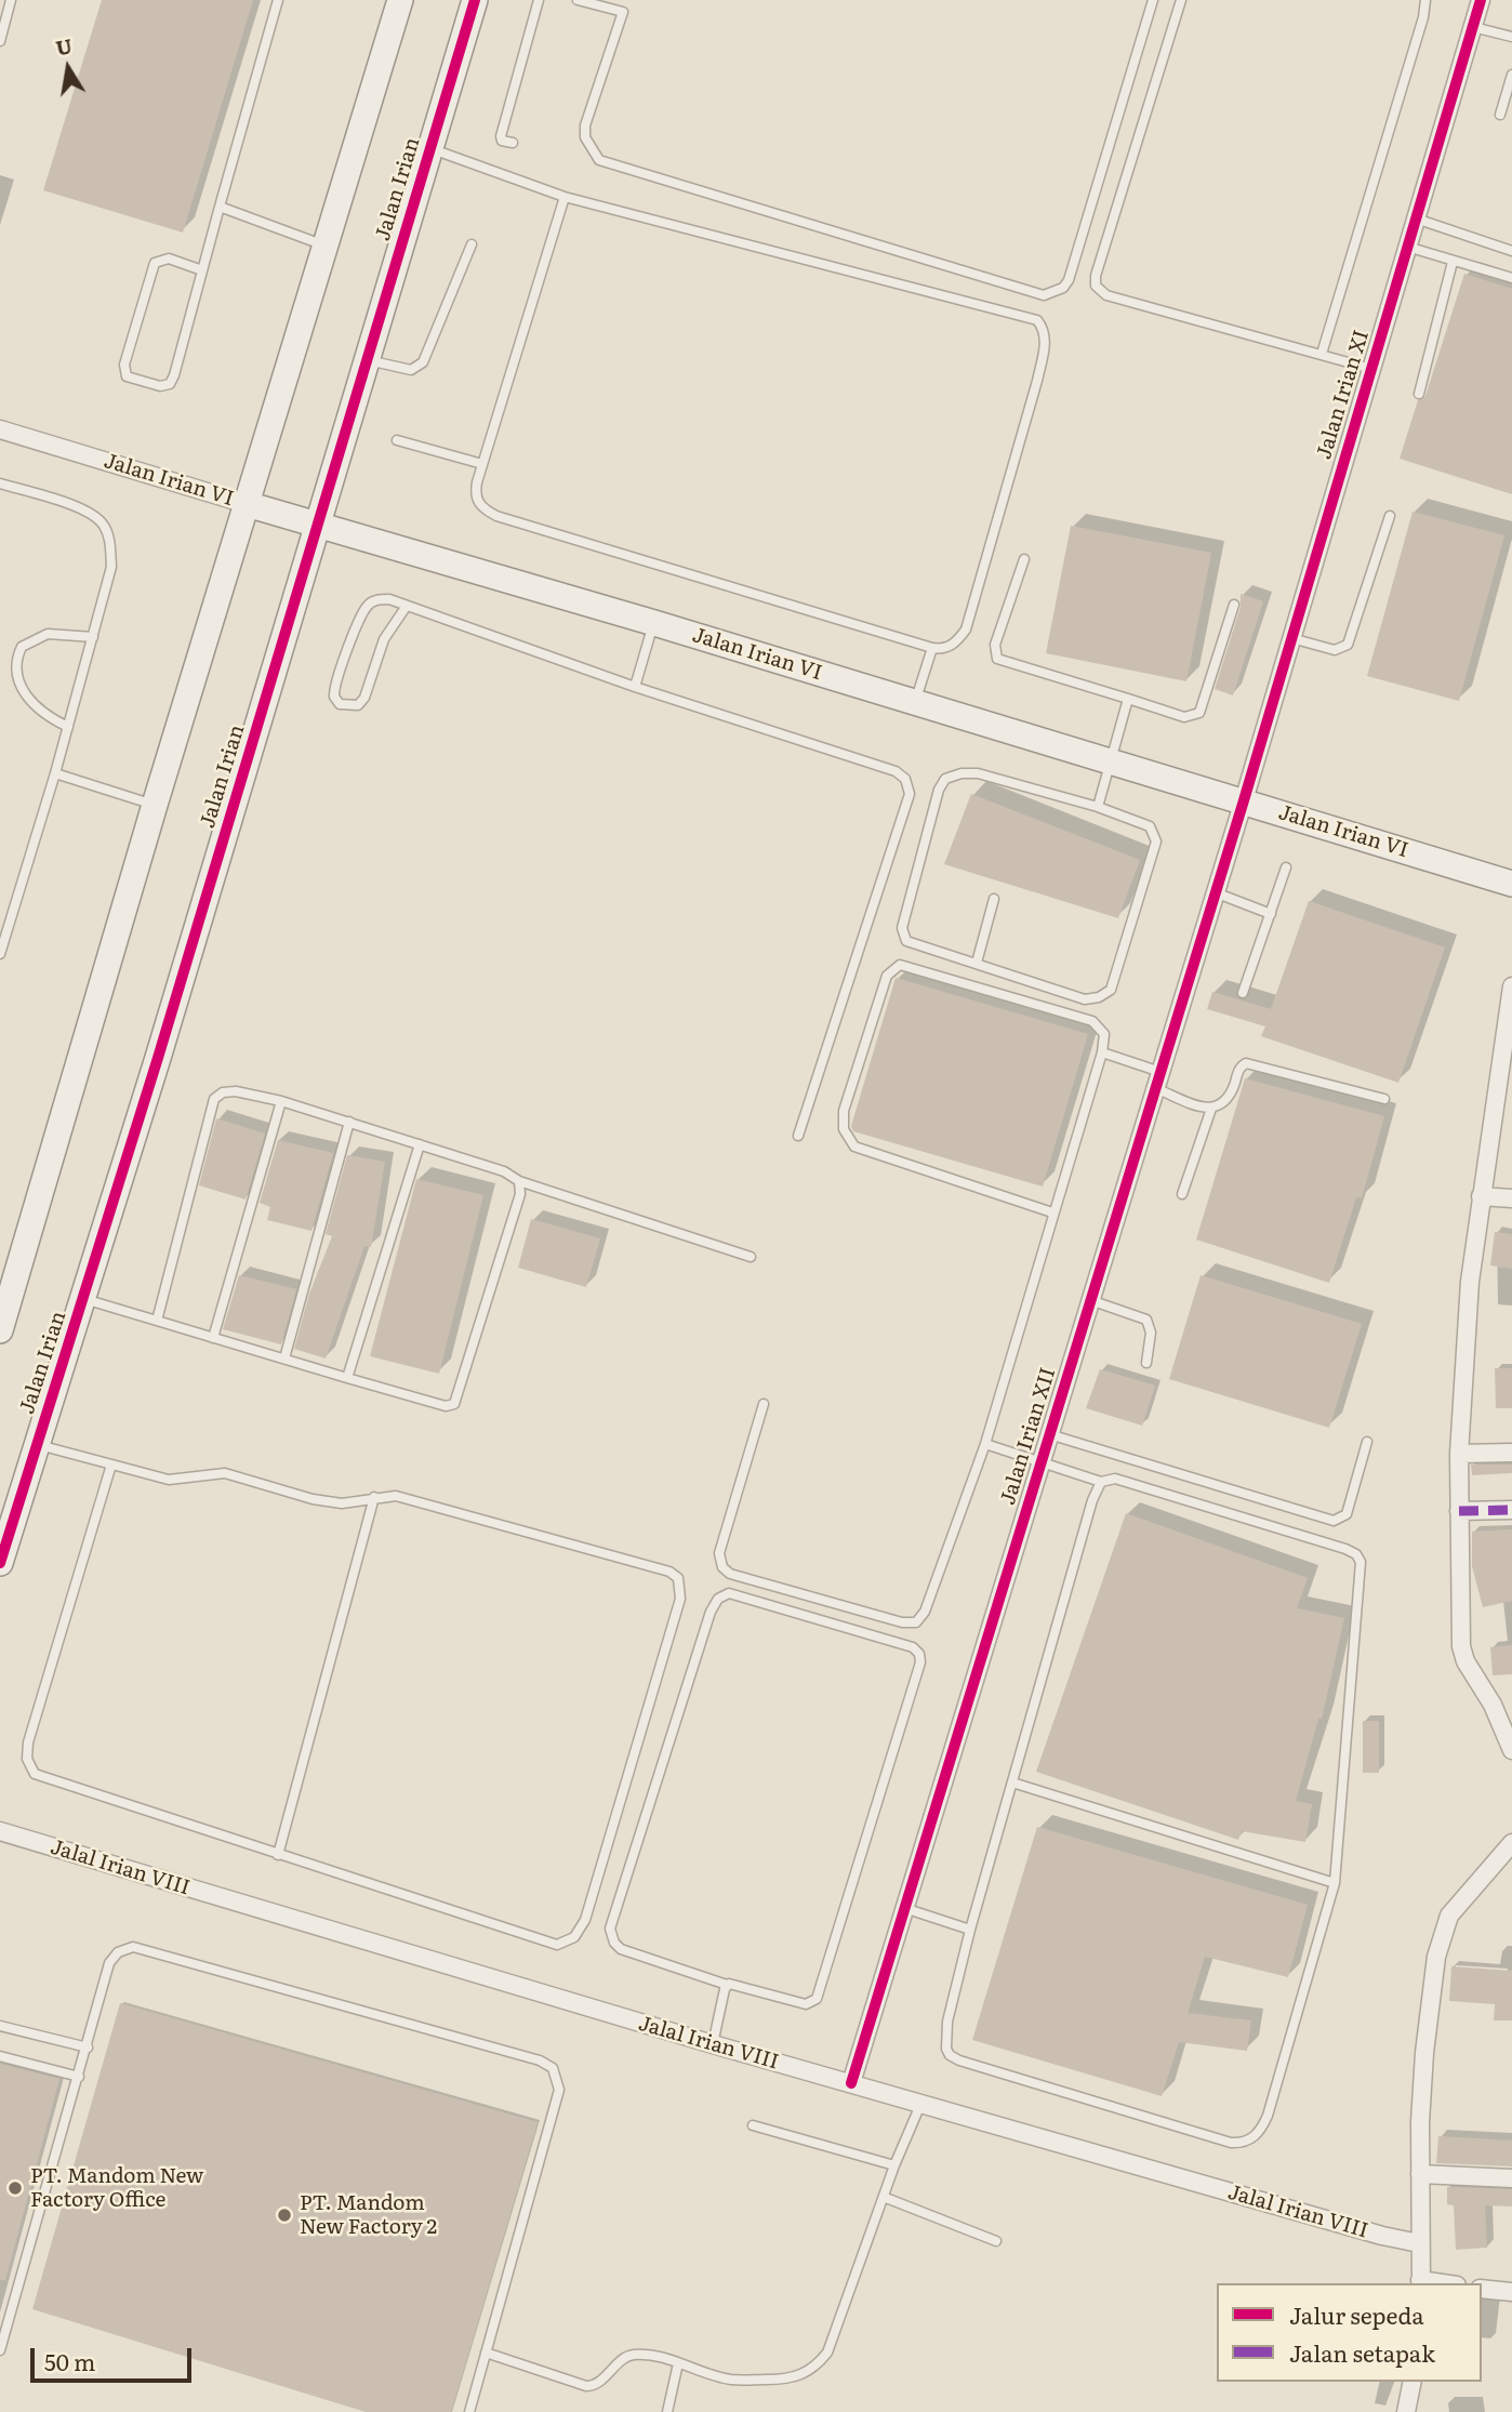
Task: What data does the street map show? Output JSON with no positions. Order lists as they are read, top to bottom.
{
  "streets": {
    "street": [
      "Jalan Irian",
      "Jalan Irian XI",
      "Jalan Irian VI",
      "Jalan Irian XII",
      "Jalal Irian VIII"
    ]
  },
  "crossings": [
    ["Jalan Irian", "Jalan Irian VI"],
    ["Jalan Irian XI", "Jalan Irian VI"],
    ["Jalan Irian XI", "Jalan Irian XII"],
    ["Jalan Irian VI", "Jalan Irian XII"],
    ["Jalan Irian XII", "Jalal Irian VIII"]
  ],
  "places": ["PT. Mandom New Factory Office", "PT. Mandom New Factory 2"],
  "legend": ["Jalur sepeda", "Jalan setapak"],
  "scale_bar": "50 m",
  "north": "top"
}
